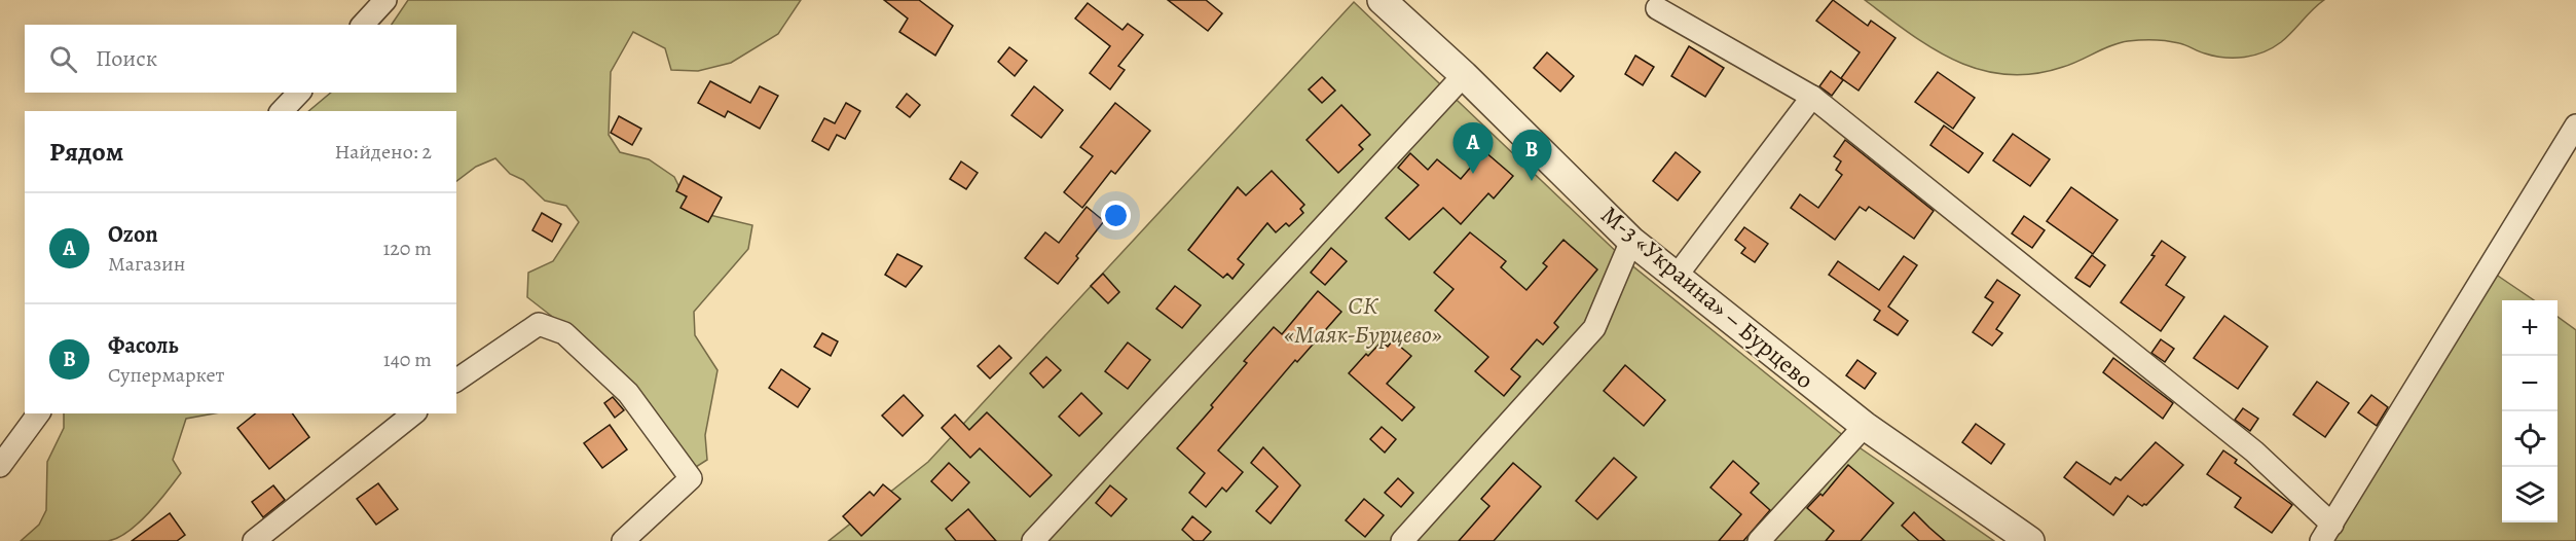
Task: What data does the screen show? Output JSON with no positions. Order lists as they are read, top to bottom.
{
  "streets": {
    "street": ["М-3 «Украина» – Бурцево"]
  },
  "parks": ["СК «Маяк-Бурцево»"],
  "page": {
    "search": "Поиск",
    "heading": ["Рядом", "Найдено: 2"],
    "pins": ["A", "B"],
    "list": [
      {
        "mark": "A",
        "name": "Ozon",
        "note": "Магазин",
        "value": "120 m"
      },
      {
        "mark": "B",
        "name": "Фасоль",
        "note": "Супермаркет",
        "value": "140 m"
      }
    ],
    "map_buttons": ["+", "−"]
  }
}
